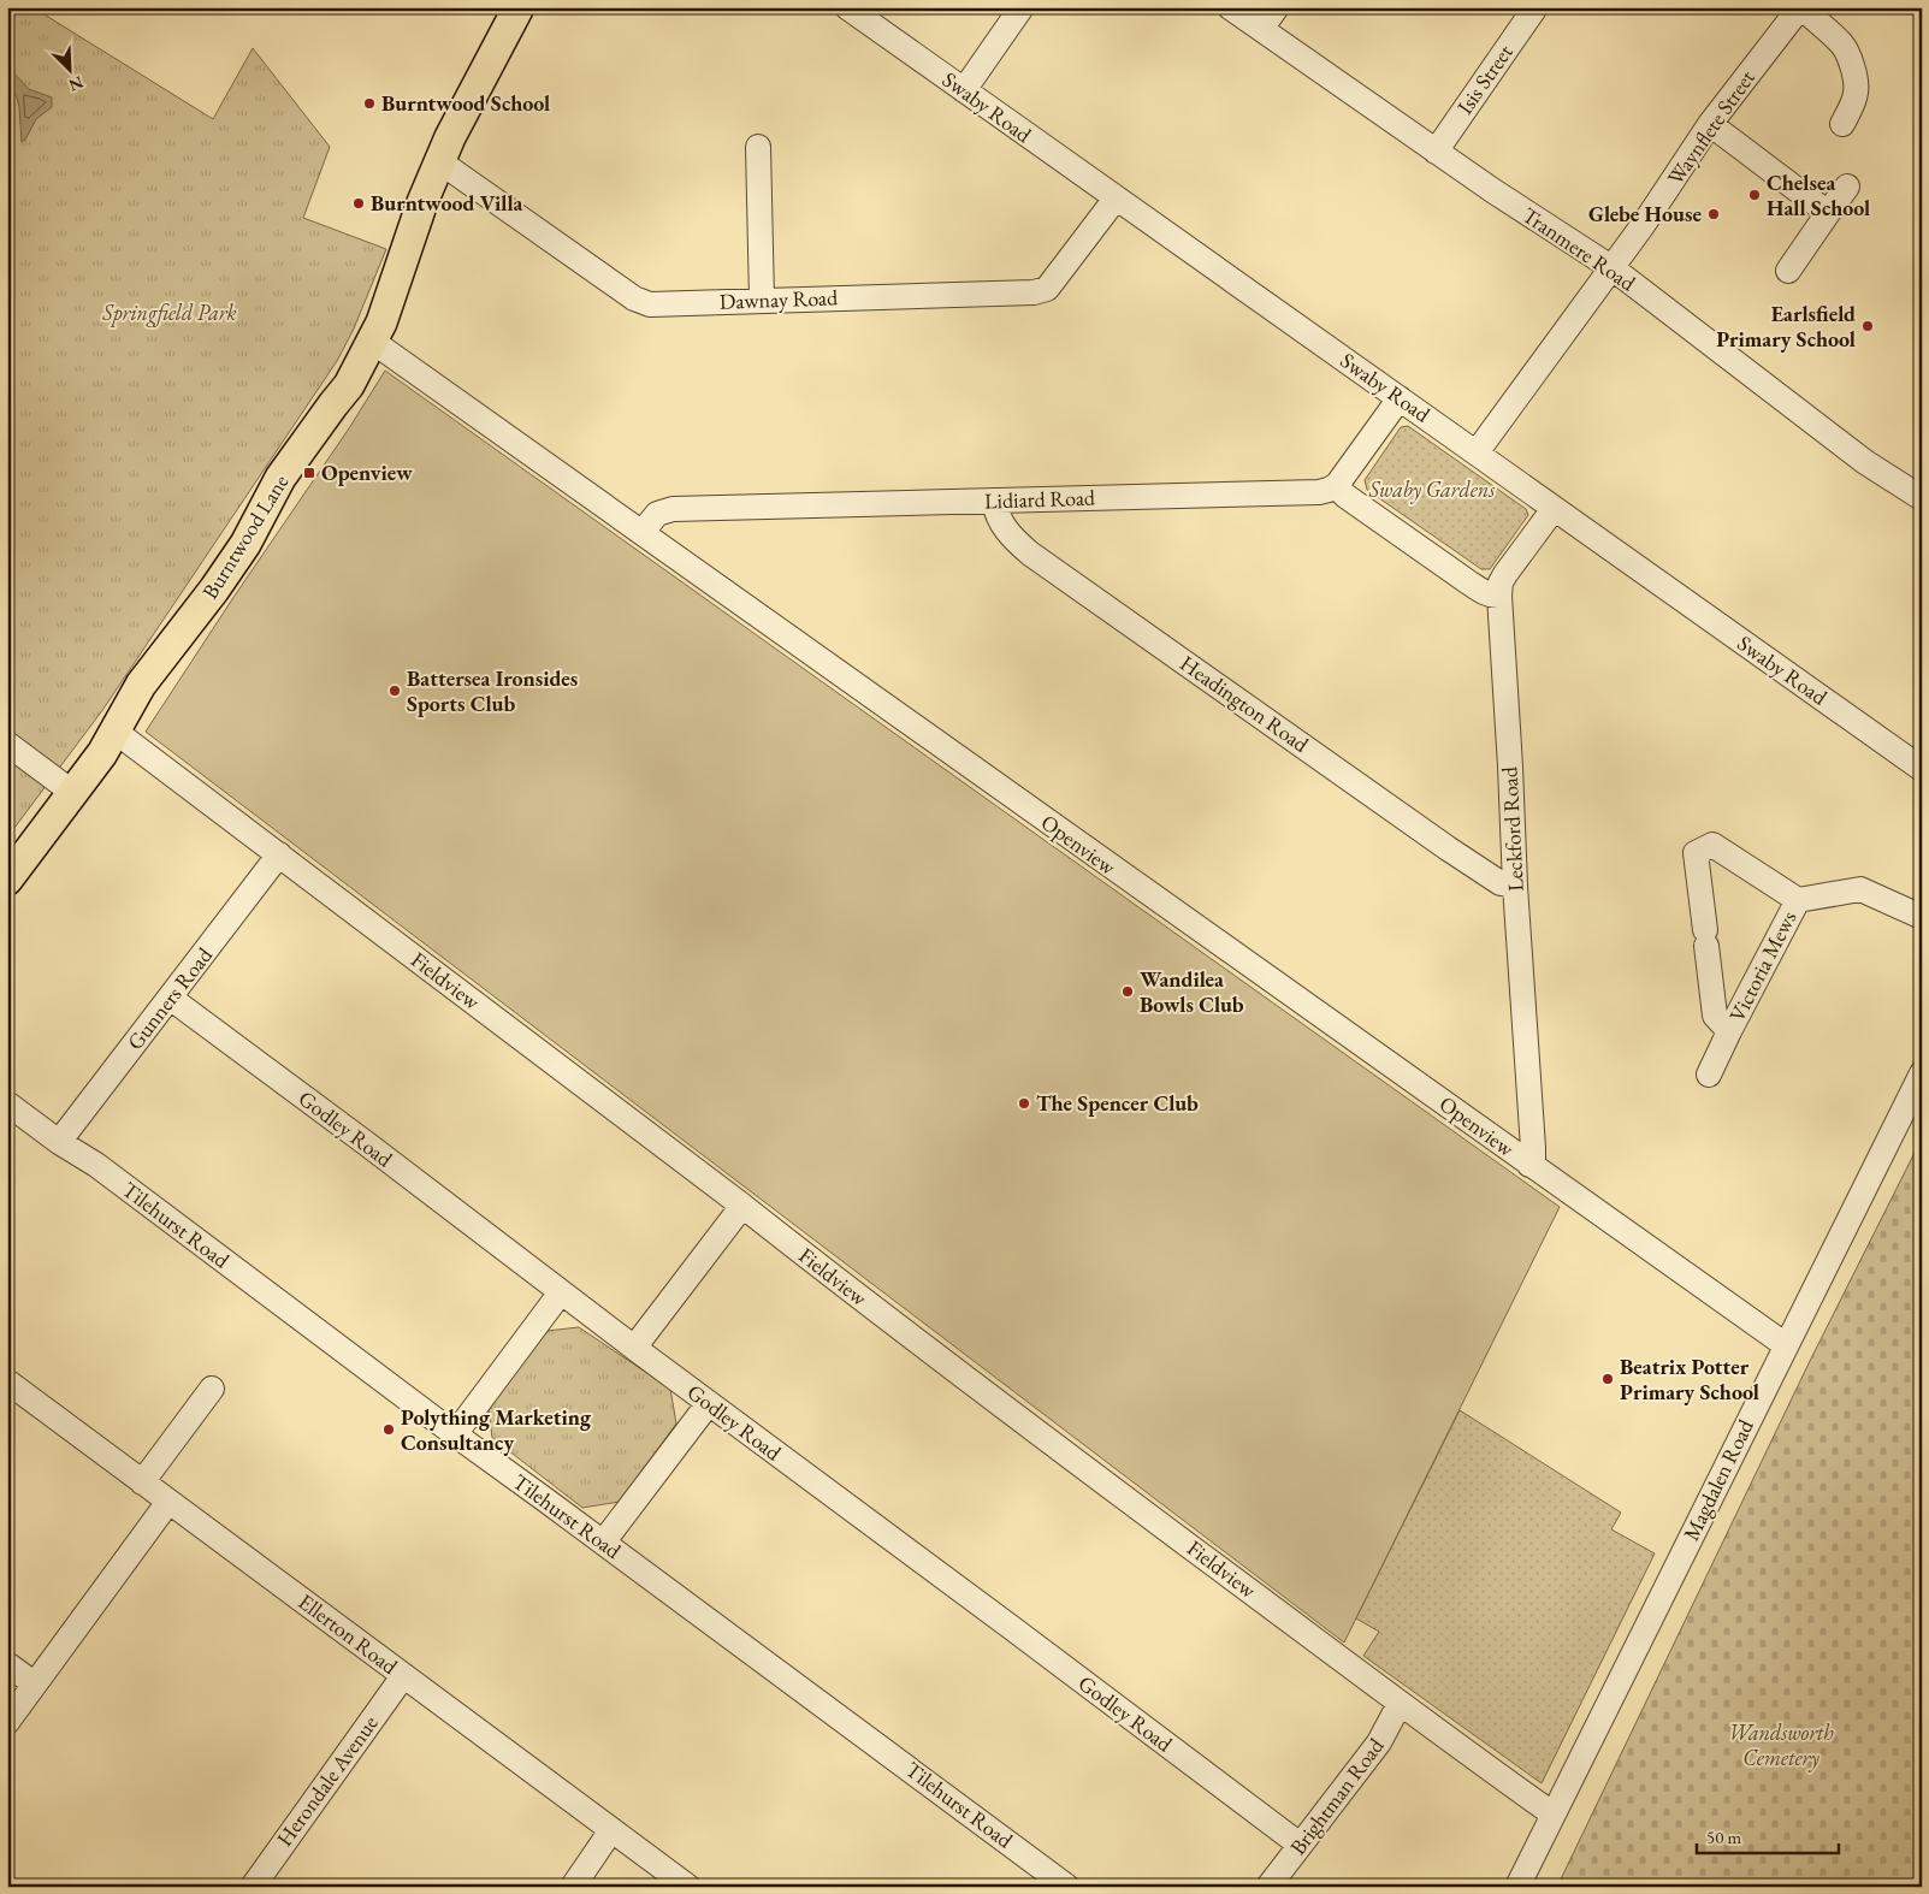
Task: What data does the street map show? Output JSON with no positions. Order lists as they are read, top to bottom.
{
  "streets": {
    "main road": ["Burntwood Lane"],
    "street": [
      "Isis Street",
      "Swaby Road",
      "Waynflete Street",
      "Tranmere Road",
      "Dawnay Road",
      "Lidiard Road",
      "Headington Road",
      "Leckford Road",
      "Openview",
      "Victoria Mews",
      "Fieldview",
      "Gunners Road",
      "Godley Road",
      "Tilehurst Road",
      "Magdalen Road",
      "Ellerton Road",
      "Herondale Avenue",
      "Brightman Road"
    ]
  },
  "crossings": [
    ["Isis Street", "Tranmere Road"],
    ["Swaby Road", "Waynflete Street"],
    ["Swaby Road", "Dawnay Road"],
    ["Swaby Road", "Leckford Road"],
    ["Waynflete Street", "Tranmere Road"],
    ["Lidiard Road", "Headington Road"],
    ["Lidiard Road", "Openview"],
    ["Burntwood Lane", "Openview"],
    ["Burntwood Lane", "Fieldview"],
    ["Headington Road", "Leckford Road"],
    ["Leckford Road", "Openview"],
    ["Openview", "Magdalen Road"],
    ["Fieldview", "Gunners Road"],
    ["Fieldview", "Magdalen Road"],
    ["Fieldview", "Brightman Road"],
    ["Gunners Road", "Godley Road"],
    ["Gunners Road", "Tilehurst Road"],
    ["Godley Road", "Brightman Road"],
    ["Ellerton Road", "Herondale Avenue"]
  ],
  "parks": ["Springfield Park", "Swaby Gardens", "Wandsworth Cemetery"],
  "places": {
    "other": [
      "Burntwood School",
      "Chelsea Hall School",
      "Burntwood Villa",
      "Glebe House",
      "Earlsfield Primary School",
      "Battersea Ironsides Sports Club",
      "Wandilea Bowls Club",
      "The Spencer Club",
      "Beatrix Potter Primary School",
      "Polything Marketing Consultancy"
    ],
    "transit": ["Openview"]
  },
  "scale_bar": "50 m",
  "north": "bottom right"
}
